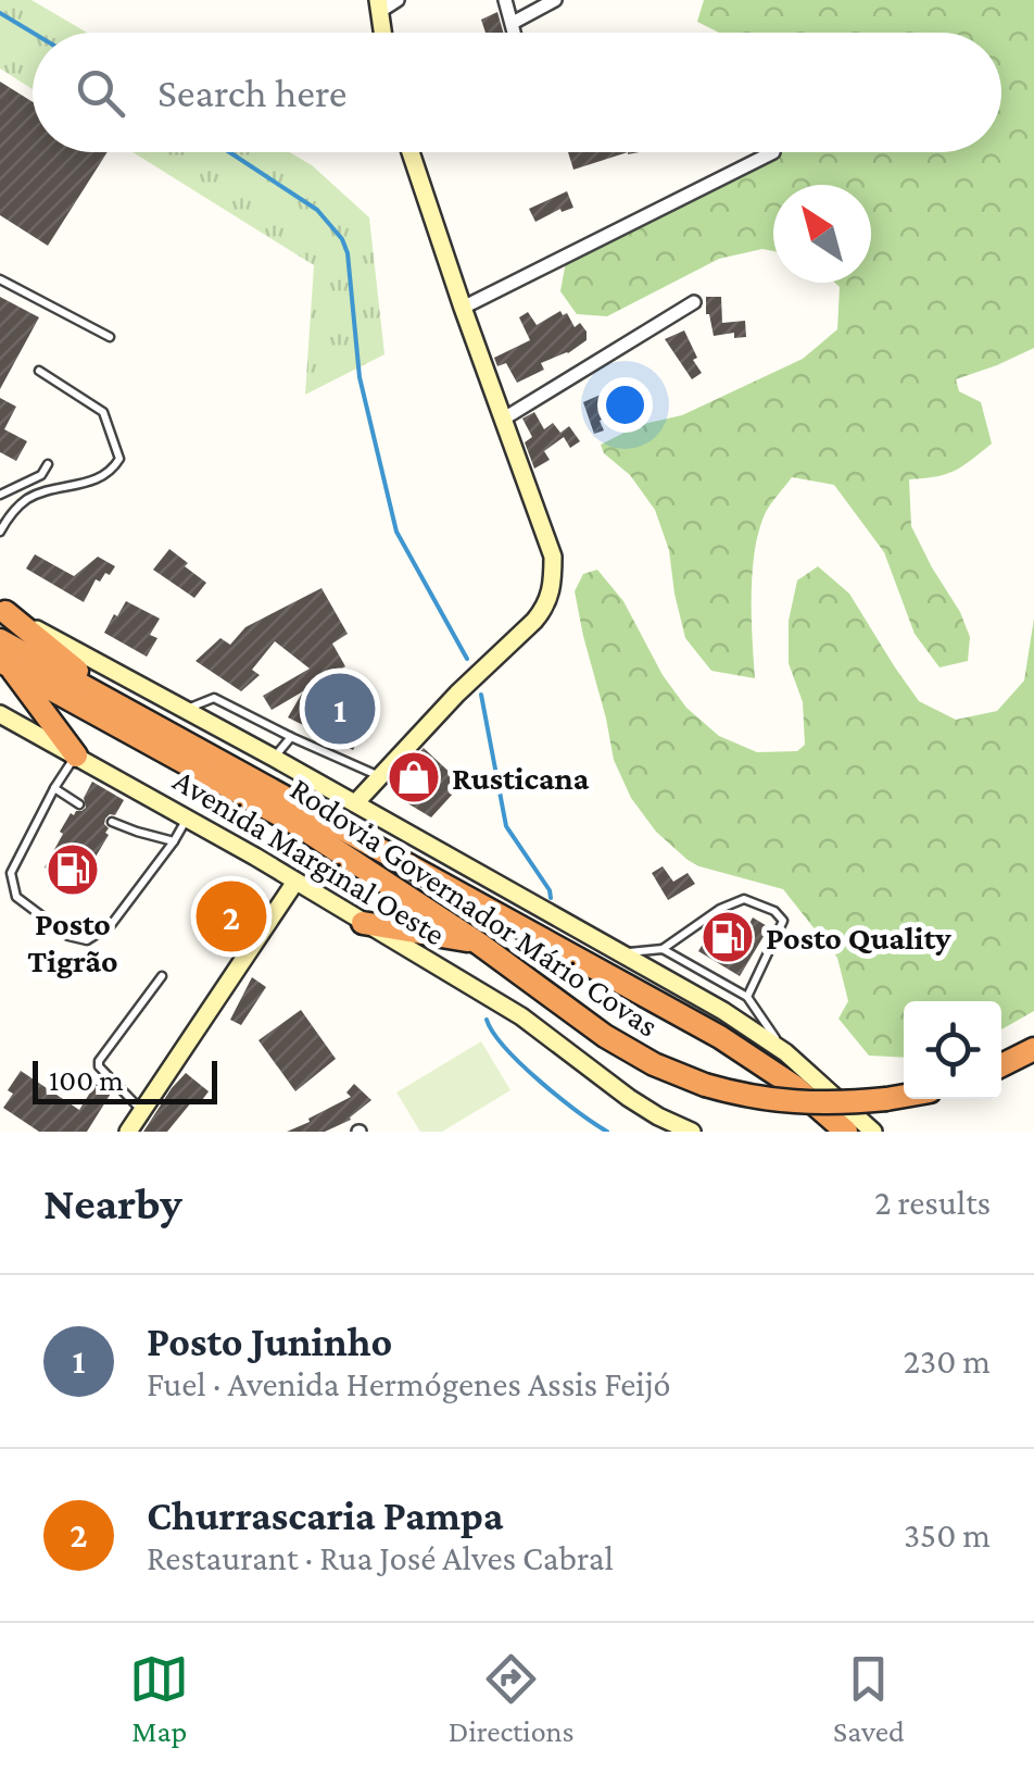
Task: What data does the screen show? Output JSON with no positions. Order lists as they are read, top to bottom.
{
  "streets": {
    "highway": ["Rodovia Governador Mário Covas"],
    "main road": ["Avenida Marginal Oeste"]
  },
  "places": {
    "shop": ["Rusticana"],
    "fuel station": ["Posto Tigrão", "Posto Quality"]
  },
  "scale_bar": "100 m",
  "north": "top left",
  "page": {
    "search": "Search here",
    "pins": ["1", "2"],
    "scale": "100 m",
    "heading": ["Nearby", "2 results"],
    "list": [
      {
        "mark": "1",
        "name": "Posto Juninho",
        "note": "Fuel · Avenida Hermógenes Assis Feijó",
        "value": "230 m"
      },
      {
        "mark": "2",
        "name": "Churrascaria Pampa",
        "note": "Restaurant · Rua José Alves Cabral",
        "value": "350 m"
      }
    ],
    "nav": ["Map", "Directions", "Saved"]
  }
}
